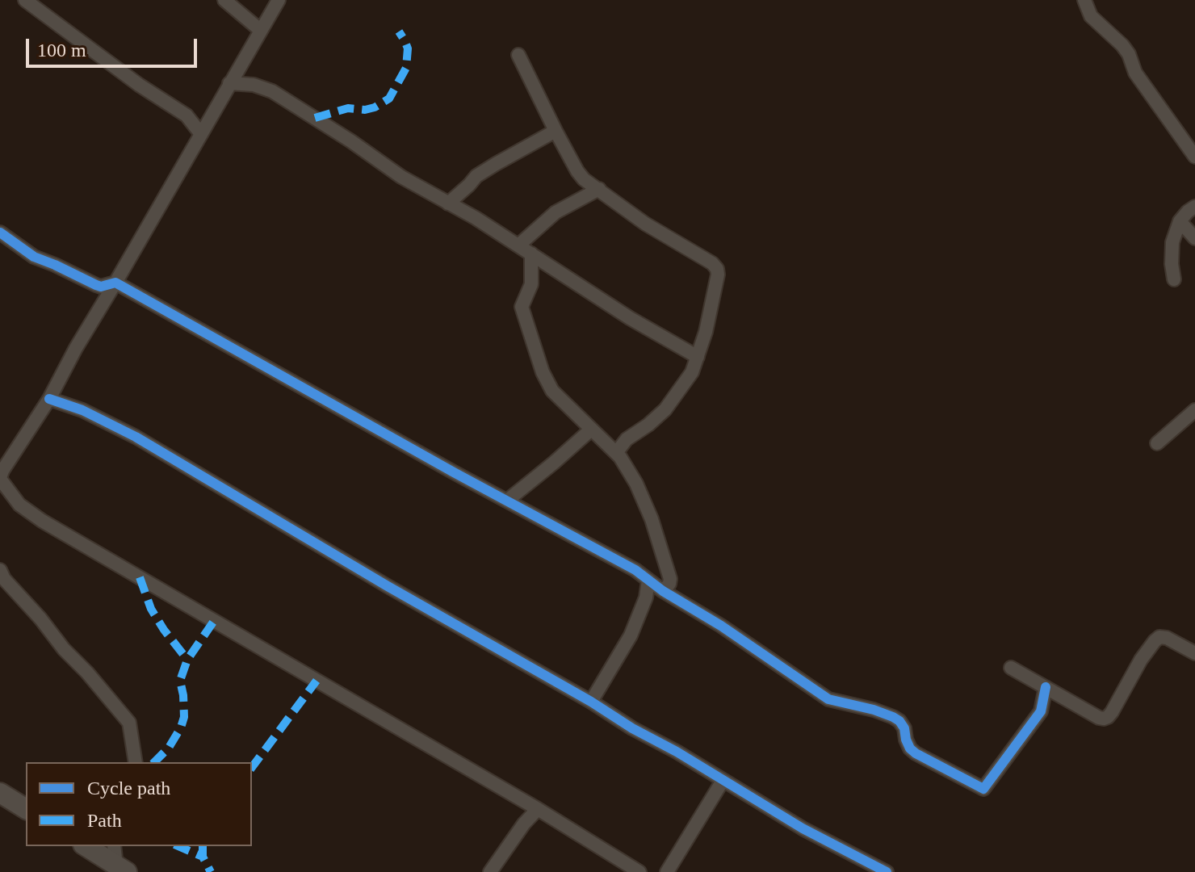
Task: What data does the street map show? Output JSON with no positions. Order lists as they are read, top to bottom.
{
  "legend": ["Cycle path", "Path"],
  "scale_bar": "100 m"
}
